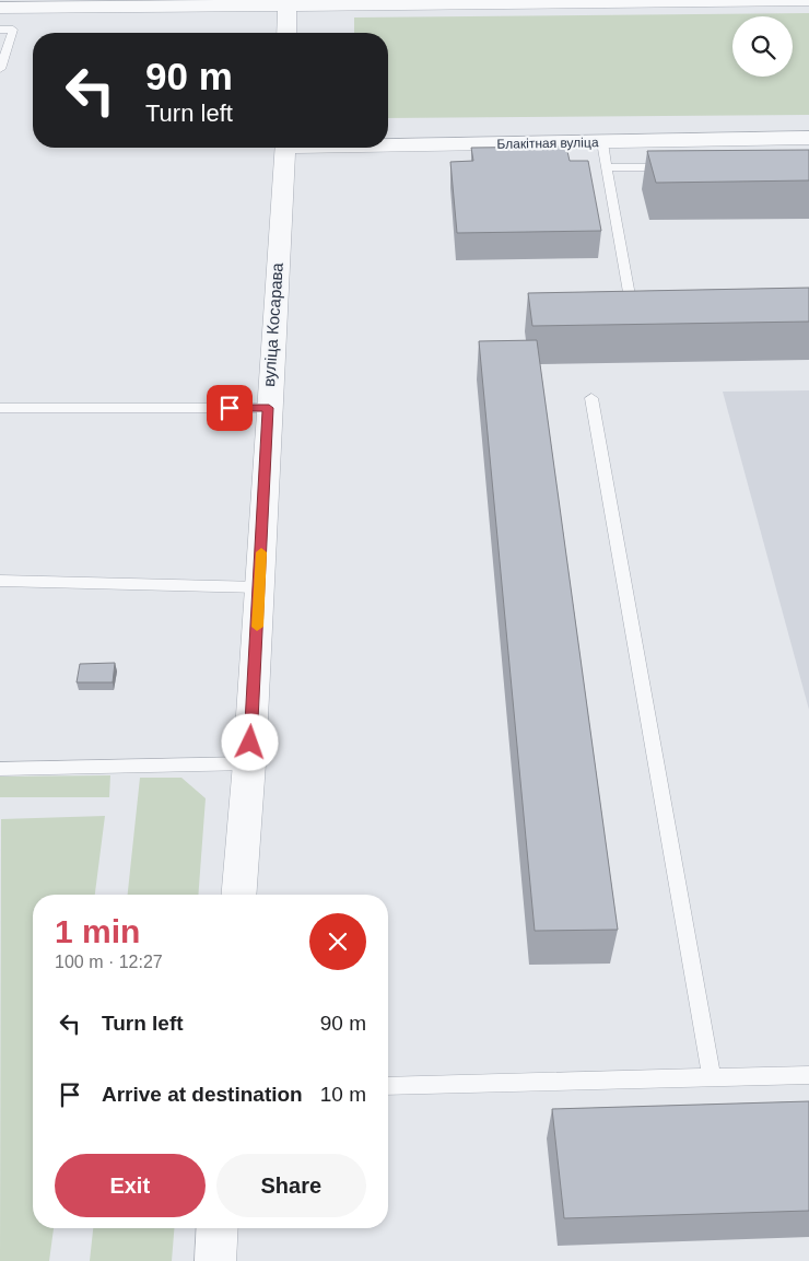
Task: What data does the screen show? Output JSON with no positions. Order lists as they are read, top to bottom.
{
  "streets": {
    "street": ["Блакітная вуліца", "вуліца Косарава"]
  },
  "page": {
    "turn": ["90 m", "Turn left"],
    "heading": ["1 min", "100 m · 12:27"],
    "list": [
      {
        "name": "Turn left",
        "value": "90 m"
      },
      {
        "name": "Arrive at destination",
        "value": "10 m"
      }
    ],
    "buttons": ["Exit", "Share"]
  }
}
